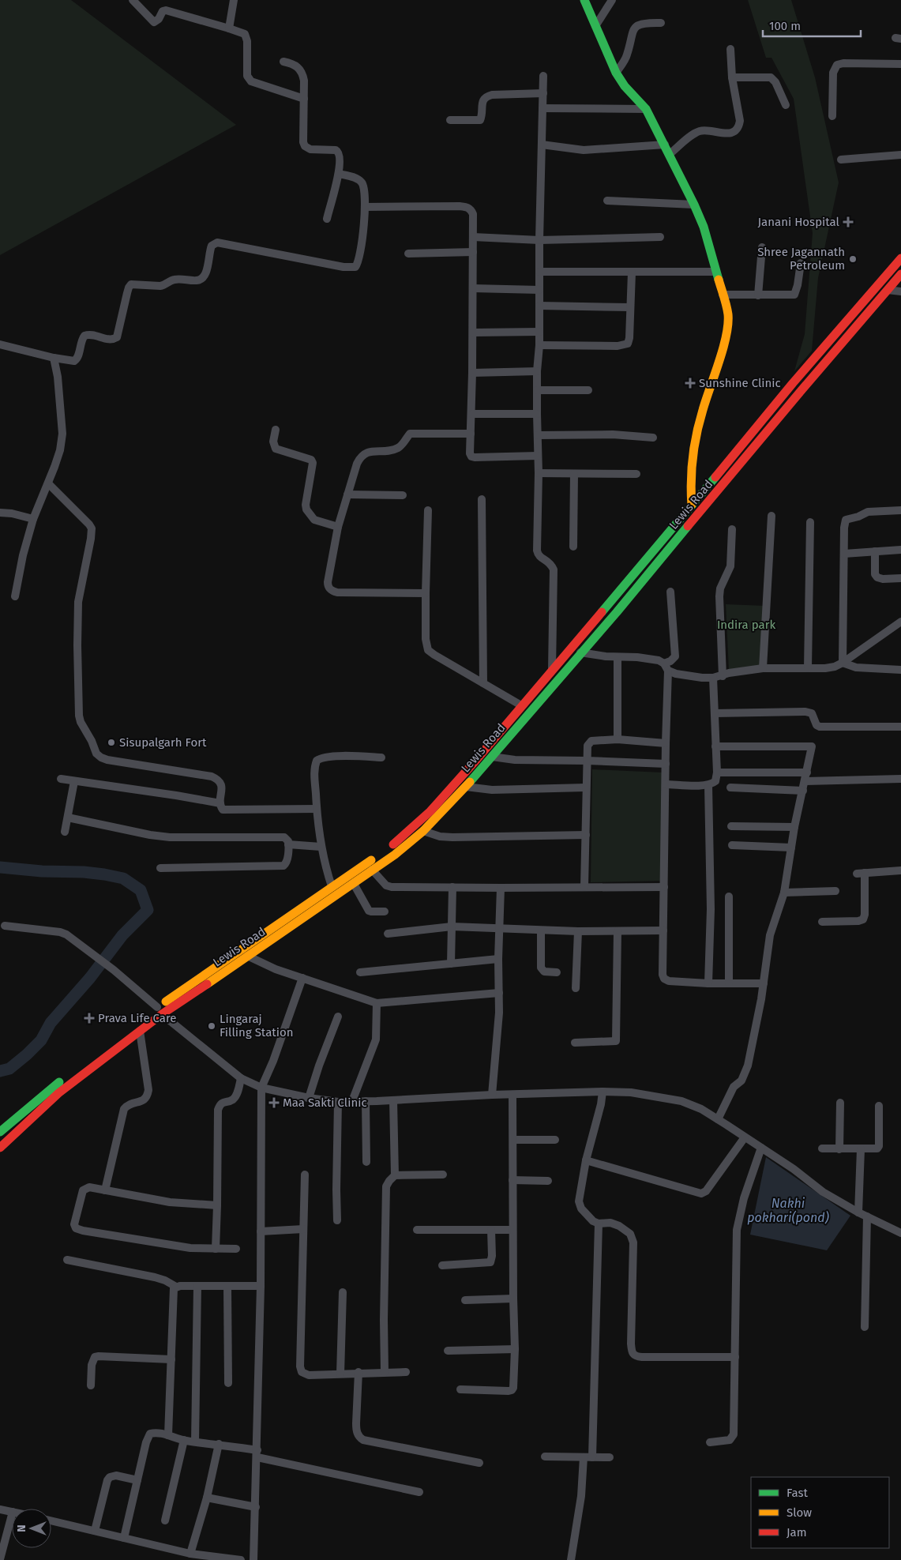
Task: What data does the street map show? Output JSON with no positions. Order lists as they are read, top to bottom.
{
  "streets": {
    "main road": ["Lewis Road"]
  },
  "water": ["Nakhi pokhari(pond)"],
  "parks": ["Indira park"],
  "places": {
    "health": [
      "Janani Hospital",
      "Sunshine Clinic",
      "Prava Life Care",
      "Maa Sakti Clinic"
    ],
    "other": ["Shree Jagannath Petroleum", "Sisupalgarh Fort", "Lingaraj Filling Station"]
  },
  "legend": ["Fast", "Slow", "Jam"],
  "scale_bar": "100 m",
  "north": "left"
}
